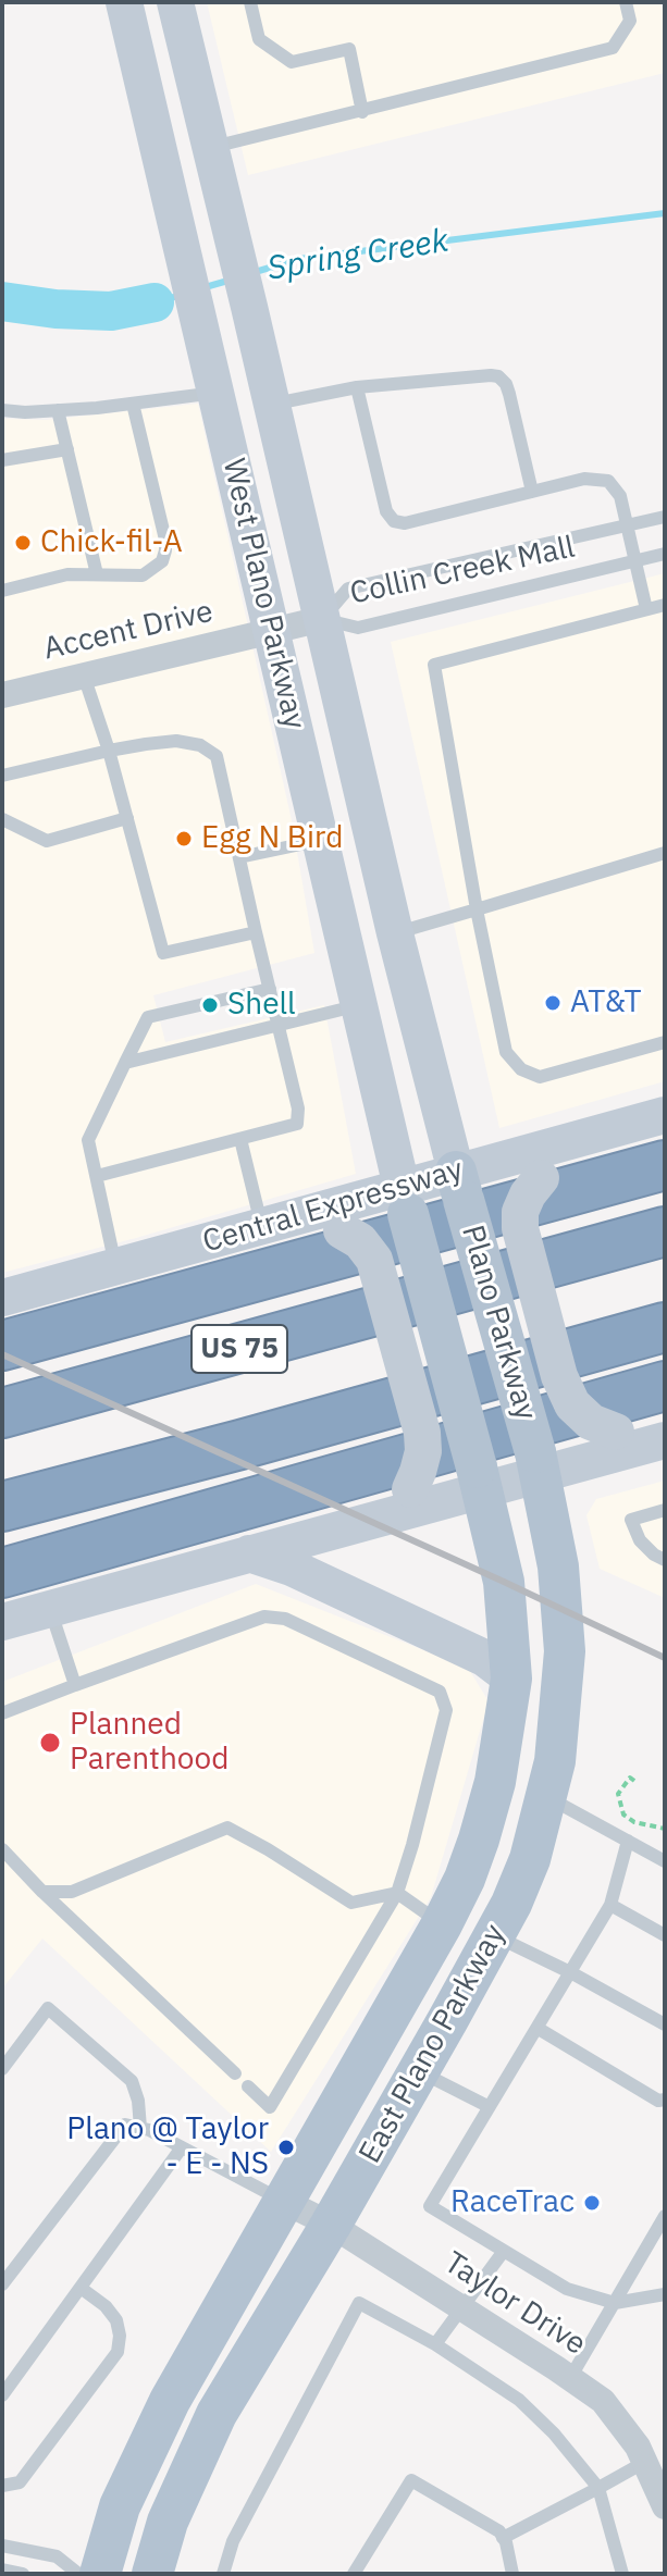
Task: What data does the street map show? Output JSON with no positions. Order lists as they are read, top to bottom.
{
  "streets": {
    "highway": ["US 75"],
    "main road": [
      "West Plano Parkway",
      "Central Expressway",
      "Plano Parkway",
      "East Plano Parkway"
    ],
    "street": ["Accent Drive", "Taylor Drive"],
    "lane": ["Collin Creek Mall"]
  },
  "crossings": [
    ["Collin Creek Mall", "West Plano Parkway"],
    ["Collin Creek Mall", "Accent Drive"],
    ["West Plano Parkway", "Accent Drive"],
    ["West Plano Parkway", "Central Expressway"],
    ["West Plano Parkway", "Plano Parkway"],
    ["Central Expressway", "Plano Parkway"],
    ["Plano Parkway", "East Plano Parkway"],
    ["East Plano Parkway", "Taylor Drive"]
  ],
  "water": ["Spring Creek"],
  "places": [
    "Chick-fil-A",
    "Egg N Bird",
    "AT&T",
    "Shell",
    "Planned Parenthood",
    "Plano @ Taylor - E - NS",
    "RaceTrac"
  ]
}
